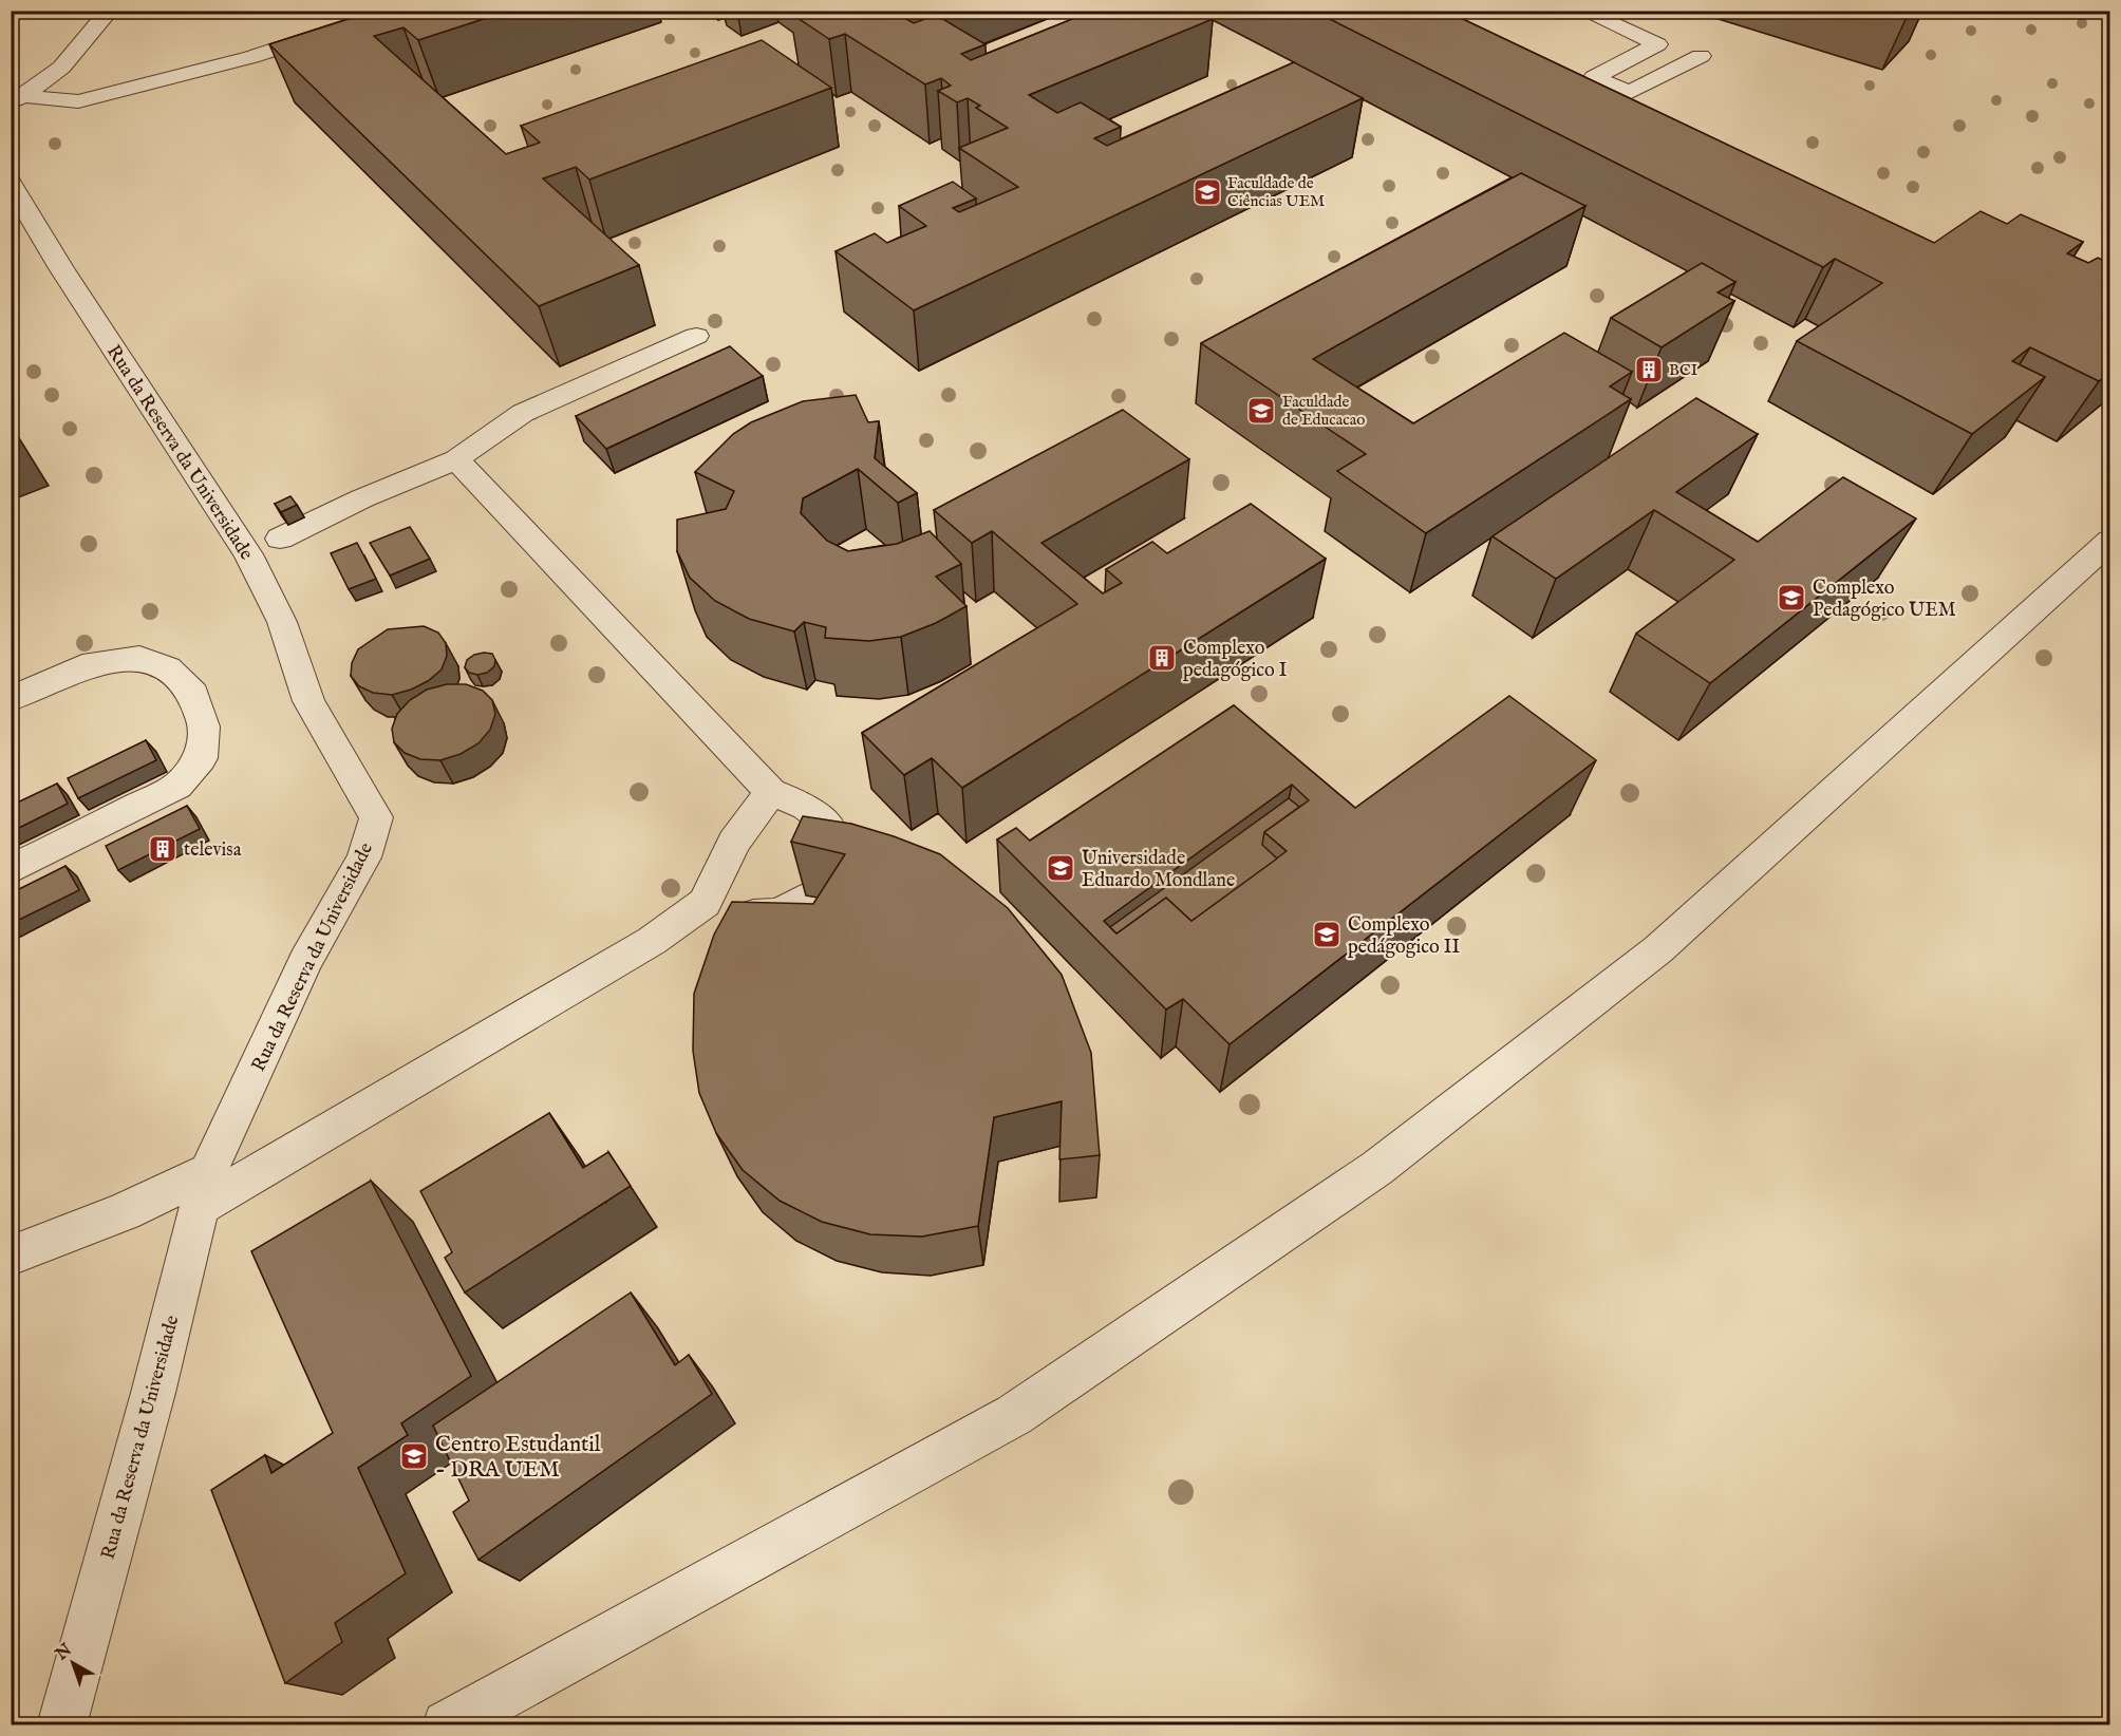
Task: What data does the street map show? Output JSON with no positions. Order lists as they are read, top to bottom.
{
  "streets": {
    "lane": ["Rua da Reserva da Universidade"]
  },
  "places": {
    "school or university": [
      "Faculdade de Ciências UEM",
      "Faculdade de Educacao",
      "Complexo Pedagógico UEM",
      "Universidade Eduardo Mondlane",
      "Complexo pedágogico II",
      "Centro Estudantil - DRA UEM"
    ],
    "building": ["BCI", "Complexo pedagógico I", "televisa"]
  },
  "north": "top left"
}
